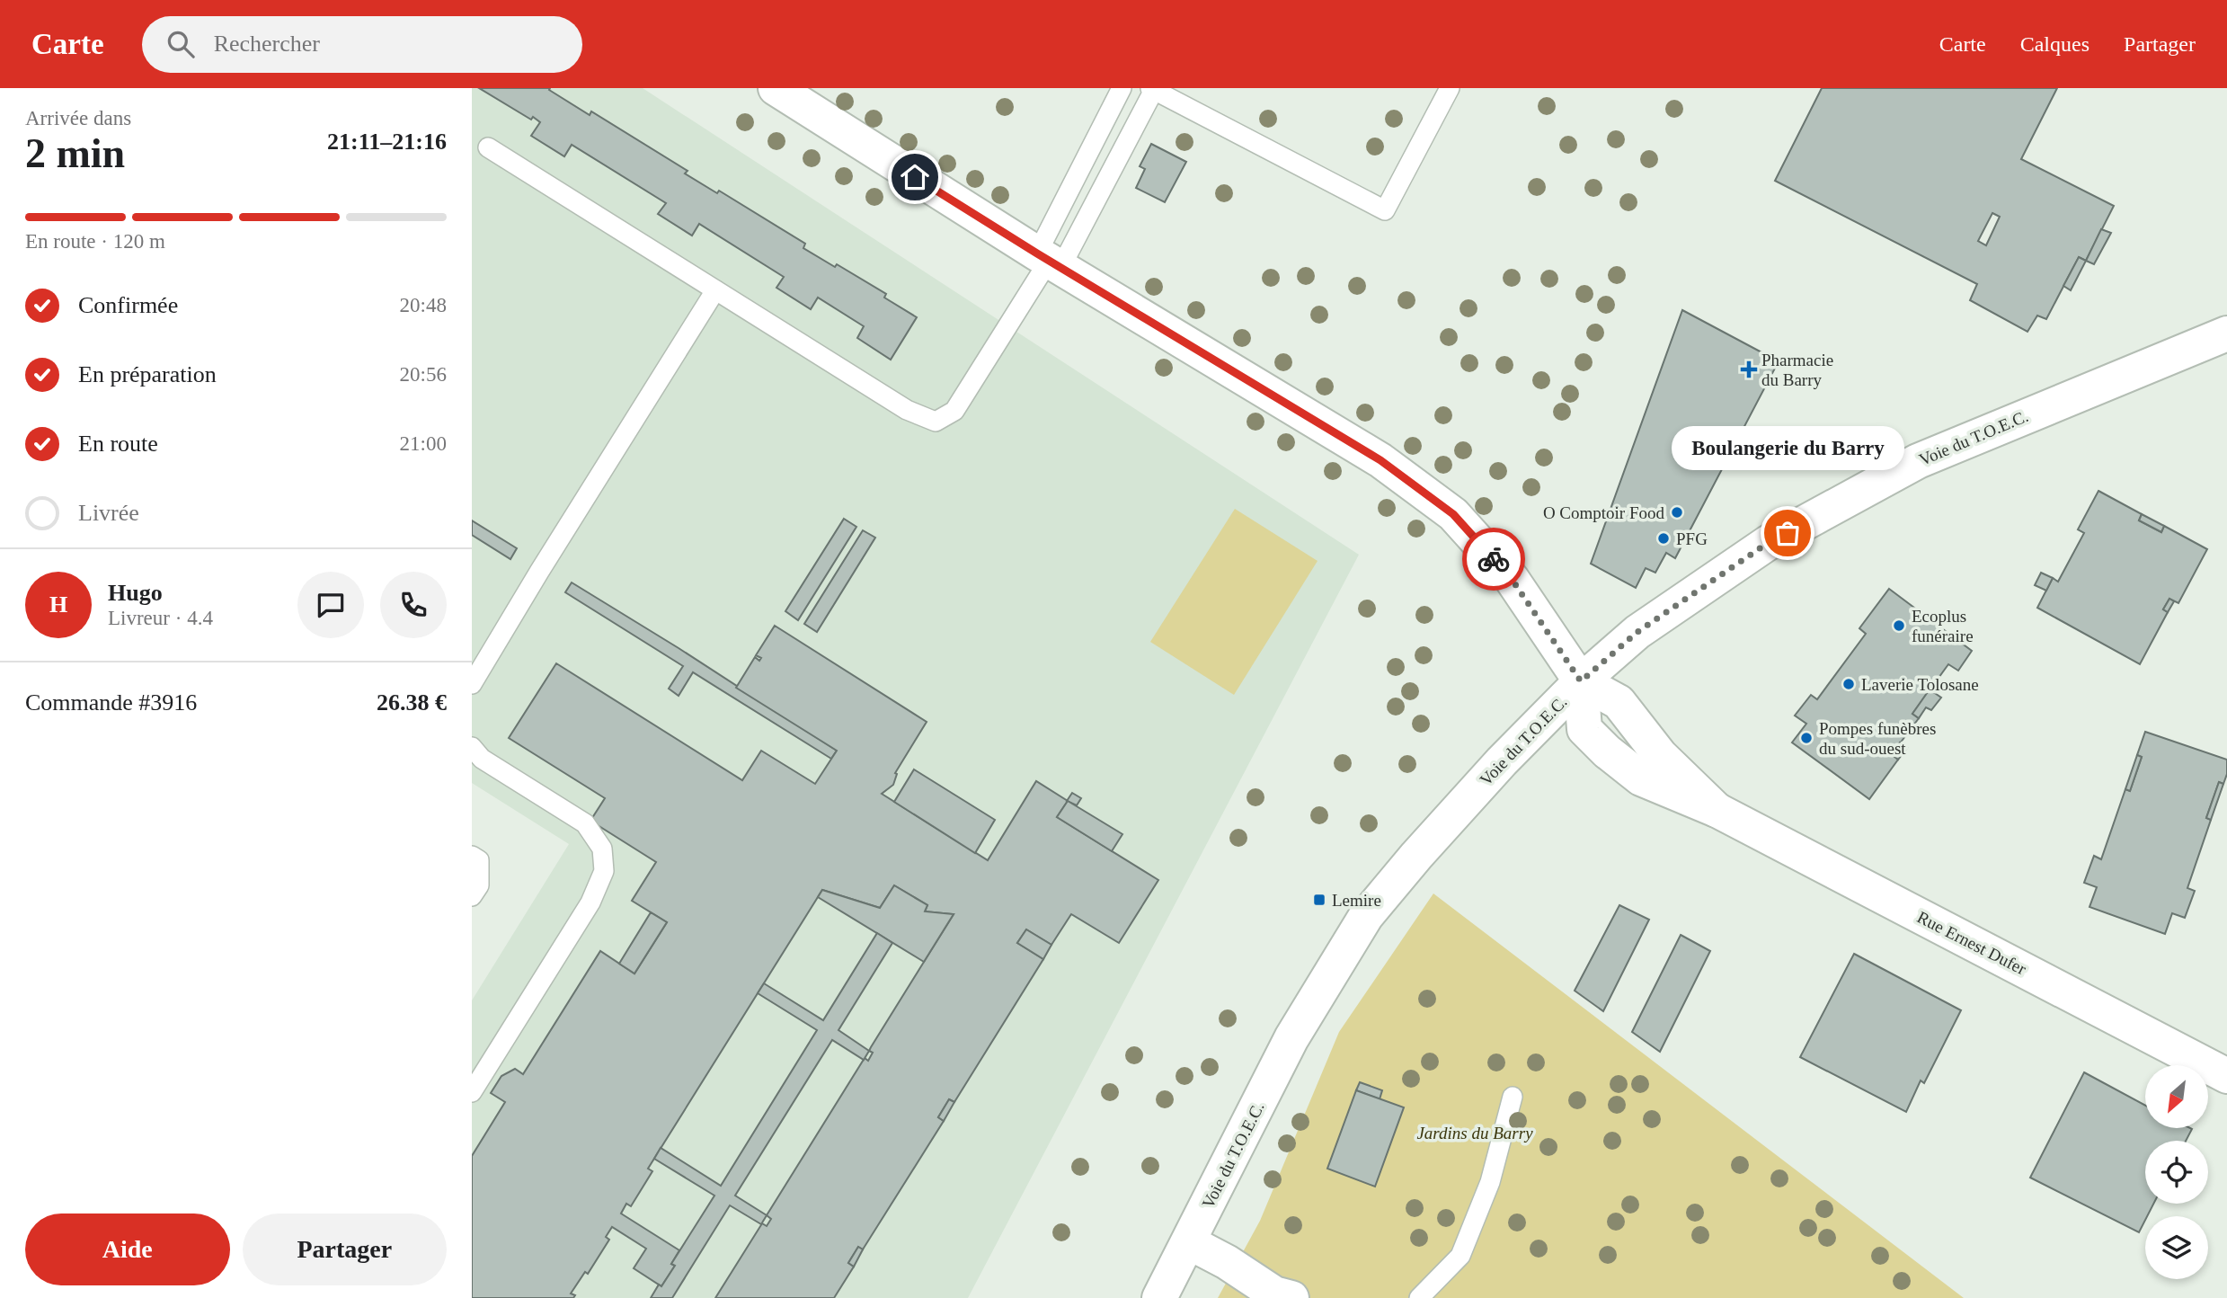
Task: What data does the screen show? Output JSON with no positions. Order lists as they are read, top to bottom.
{
  "streets": {
    "street": ["Voie du T.O.E.C.", "Rue Ernest Dufer"]
  },
  "crossings": [
    ["Voie du T.O.E.C.", "Rue Ernest Dufer"]
  ],
  "parks": ["Jardins du Barry"],
  "places": {
    "health": ["Pharmacie du Barry"],
    "other": [
      "O Comptoir Food",
      "Boulangerie du Barry",
      "PFG",
      "Ecoplus funéraire",
      "Laverie Tolosane",
      "Pompes funèbres du sud-ouest"
    ],
    "transit": ["Lemire"]
  },
  "north": "bottom left",
  "page": {
    "header": "Carte",
    "search": "Rechercher",
    "nav": ["Carte", "Calques", "Partager"],
    "heading": ["2 min", "Arrivée dans", "21:11–21:16"],
    "panel": [
      "Hugo",
      "Livreur · 4.4",
      "Commande #3916",
      "26.38 €"
    ],
    "bar": "En route · 120 m",
    "list": [
      ["Confirmée", "20:48"],
      ["En préparation", "20:56"],
      ["En route", "21:00"],
      "Livrée"
    ],
    "bubble": "Boulangerie du Barry",
    "round": "H",
    "buttons": ["Aide", "Partager"]
  }
}
